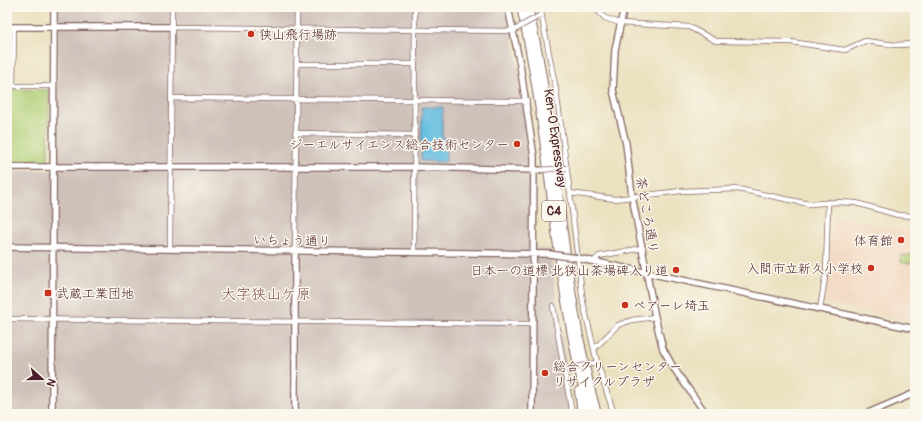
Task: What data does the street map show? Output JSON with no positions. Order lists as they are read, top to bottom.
{
  "streets": {
    "highway": ["Ken-O Expressway", "C4"],
    "street": ["茶どころ通り", "いちょう通り"]
  },
  "crossings": [
    ["茶どころ通り", "いちょう通り"]
  ],
  "districts": ["大字狭山ケ原"],
  "places": {
    "other": [
      "狭山飛行場跡",
      "ジーエルサイエンス総合技術センター",
      "体育館",
      "入間市立新久小学校",
      "日本一の道標 北狭山茶場碑入り道",
      "ペアーレ埼玉",
      "総合クリーンセンター リサイクルプラザ"
    ],
    "transit": ["武蔵工業団地"]
  },
  "north": "right"
}
